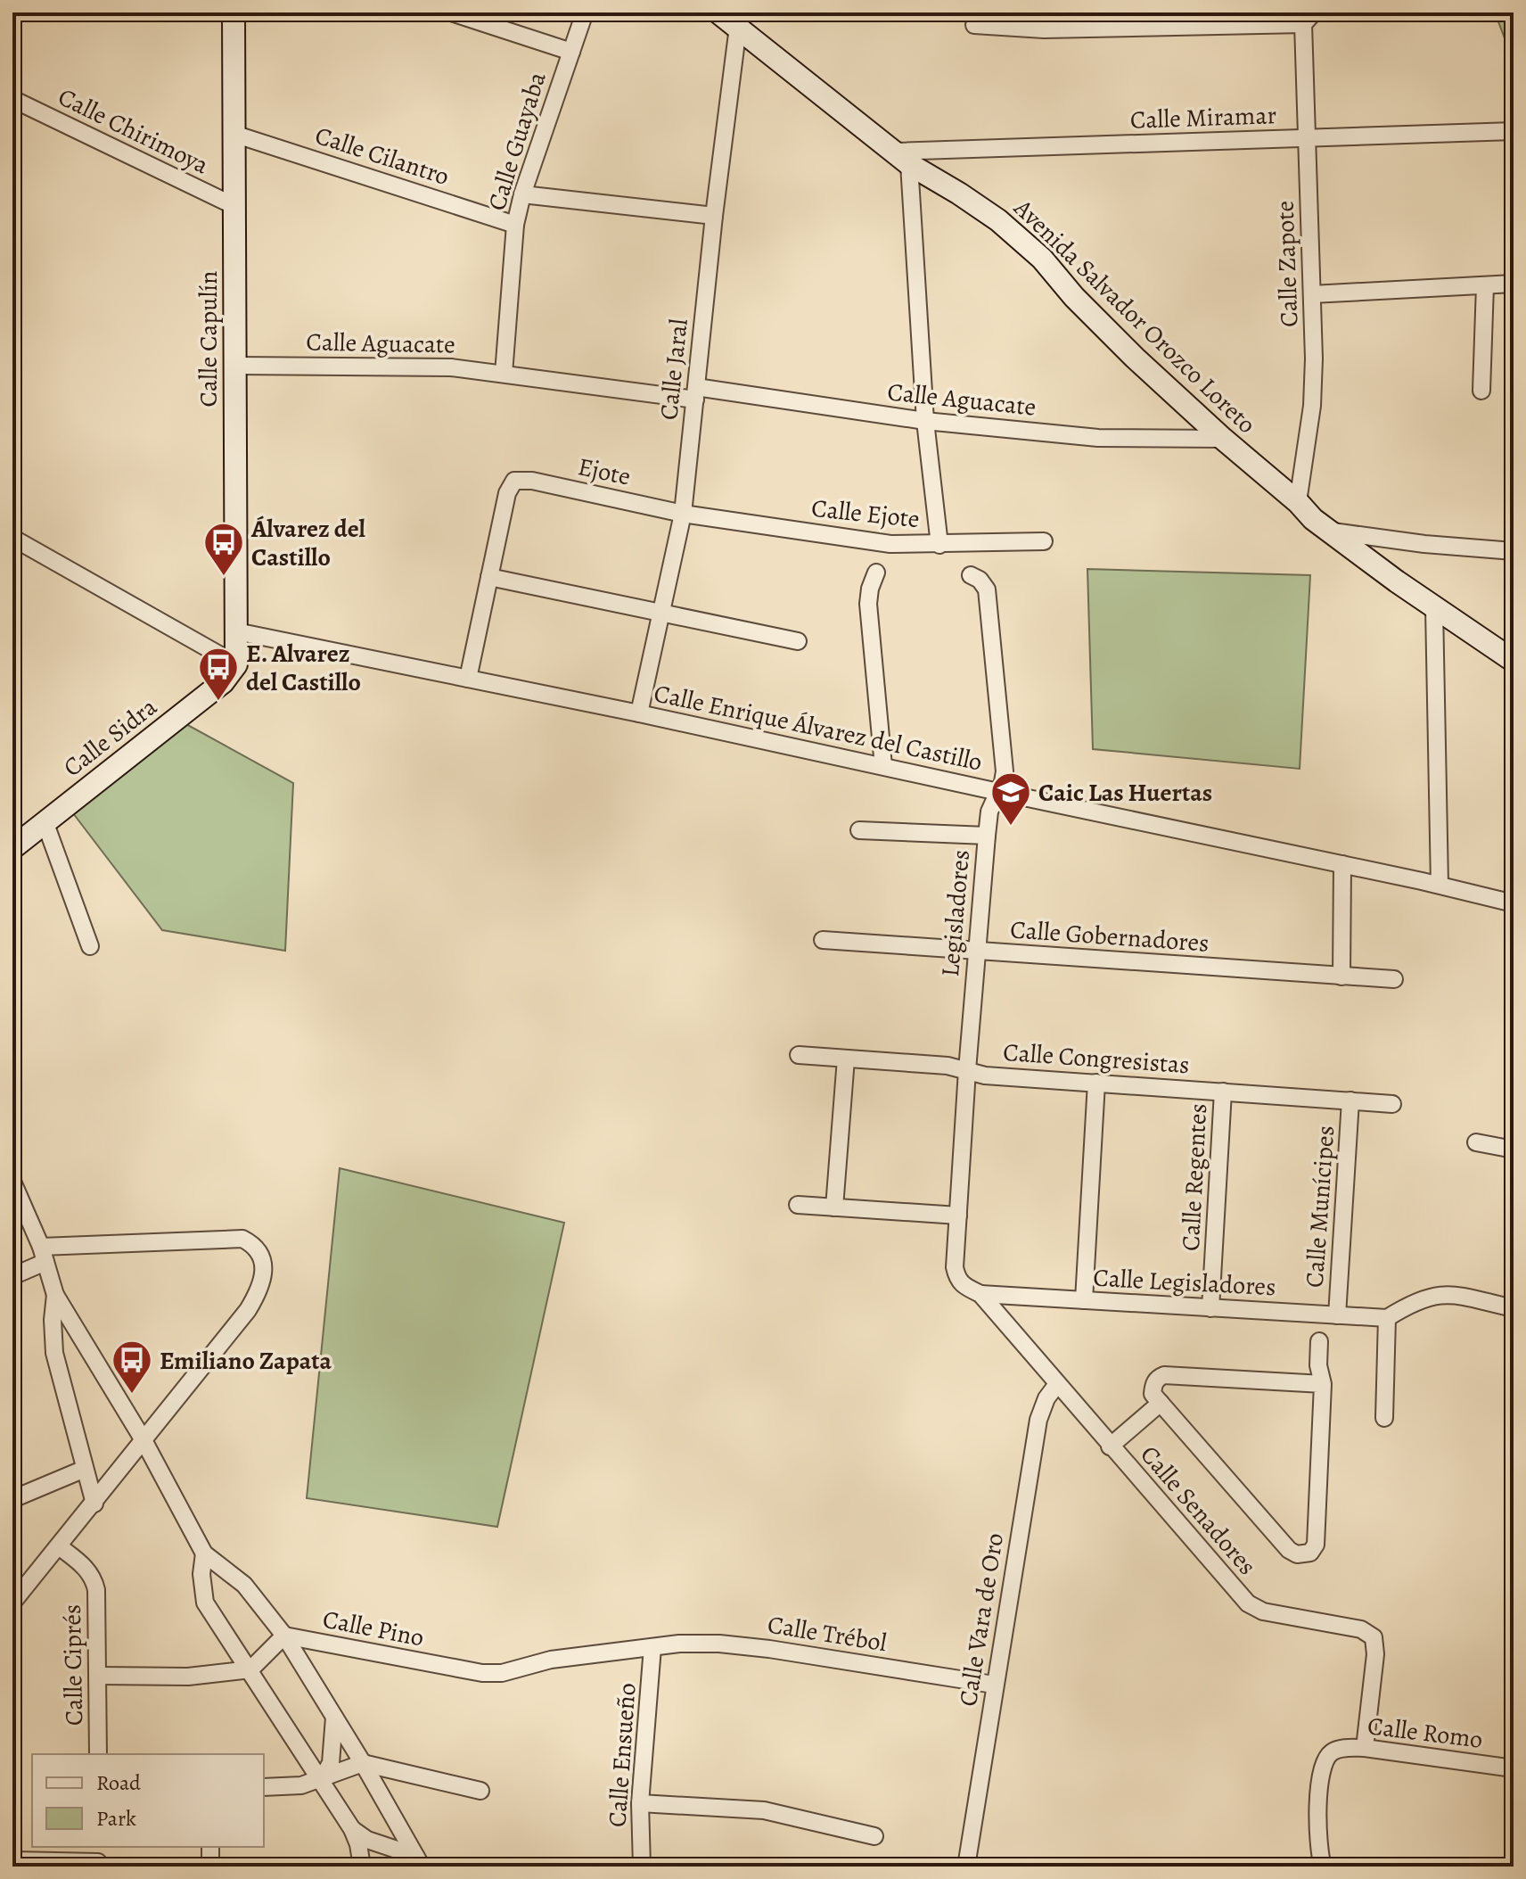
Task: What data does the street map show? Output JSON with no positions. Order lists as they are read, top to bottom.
{
  "streets": {
    "street": [
      "Calle Miramar",
      "Calle Chirimoya",
      "Calle Guayaba",
      "Calle Cilantro",
      "Calle Zapote",
      "Avenida Salvador Orozco Loreto",
      "Calle Capulín",
      "Calle Aguacate",
      "Calle Jaral",
      "Ejote",
      "Calle Ejote",
      "Calle Enrique Álvarez del Castillo",
      "Calle Sidra",
      "Legisladores",
      "Calle Gobernadores",
      "Calle Congresistas",
      "Calle Regentes",
      "Calle Munícipes",
      "Calle Legisladores",
      "Calle Senadores",
      "Calle Vara de Oro",
      "Calle Pino",
      "Calle Trébol",
      "Calle Ciprés",
      "Calle Romo",
      "Calle Ensueño"
    ]
  },
  "crossings": [
    ["Calle Miramar", "Calle Zapote"],
    ["Calle Miramar", "Avenida Salvador Orozco Loreto"],
    ["Calle Chirimoya", "Calle Capulín"],
    ["Calle Guayaba", "Calle Cilantro"],
    ["Calle Guayaba", "Calle Aguacate"],
    ["Calle Cilantro", "Calle Capulín"],
    ["Calle Zapote", "Avenida Salvador Orozco Loreto"],
    ["Avenida Salvador Orozco Loreto", "Calle Aguacate"],
    ["Avenida Salvador Orozco Loreto", "Calle Jaral"],
    ["Calle Capulín", "Calle Aguacate"],
    ["Calle Capulín", "Calle Enrique Álvarez del Castillo"],
    ["Calle Capulín", "Calle Sidra"],
    ["Calle Aguacate", "Calle Jaral"],
    ["Calle Jaral", "Ejote"],
    ["Calle Jaral", "Calle Ejote"],
    ["Calle Jaral", "Calle Enrique Álvarez del Castillo"],
    ["Ejote", "Calle Ejote"],
    ["Calle Enrique Álvarez del Castillo", "Legisladores"],
    ["Legisladores", "Calle Gobernadores"],
    ["Legisladores", "Calle Congresistas"],
    ["Legisladores", "Calle Senadores"],
    ["Calle Congresistas", "Calle Regentes"],
    ["Calle Congresistas", "Calle Munícipes"],
    ["Calle Regentes", "Calle Legisladores"],
    ["Calle Munícipes", "Calle Legisladores"],
    ["Calle Legisladores", "Calle Senadores"],
    ["Calle Senadores", "Calle Vara de Oro"],
    ["Calle Senadores", "Calle Romo"],
    ["Calle Vara de Oro", "Calle Trébol"],
    ["Calle Pino", "Calle Trébol"],
    ["Calle Pino", "Calle Ensueño"],
    ["Calle Trébol", "Calle Ensueño"]
  ],
  "places": {
    "bus stop": ["Álvarez del Castillo", "E. Alvarez del Castillo", "Emiliano Zapata"],
    "school or university": ["Caic Las Huertas"]
  },
  "legend": ["Road", "Park"]
}
